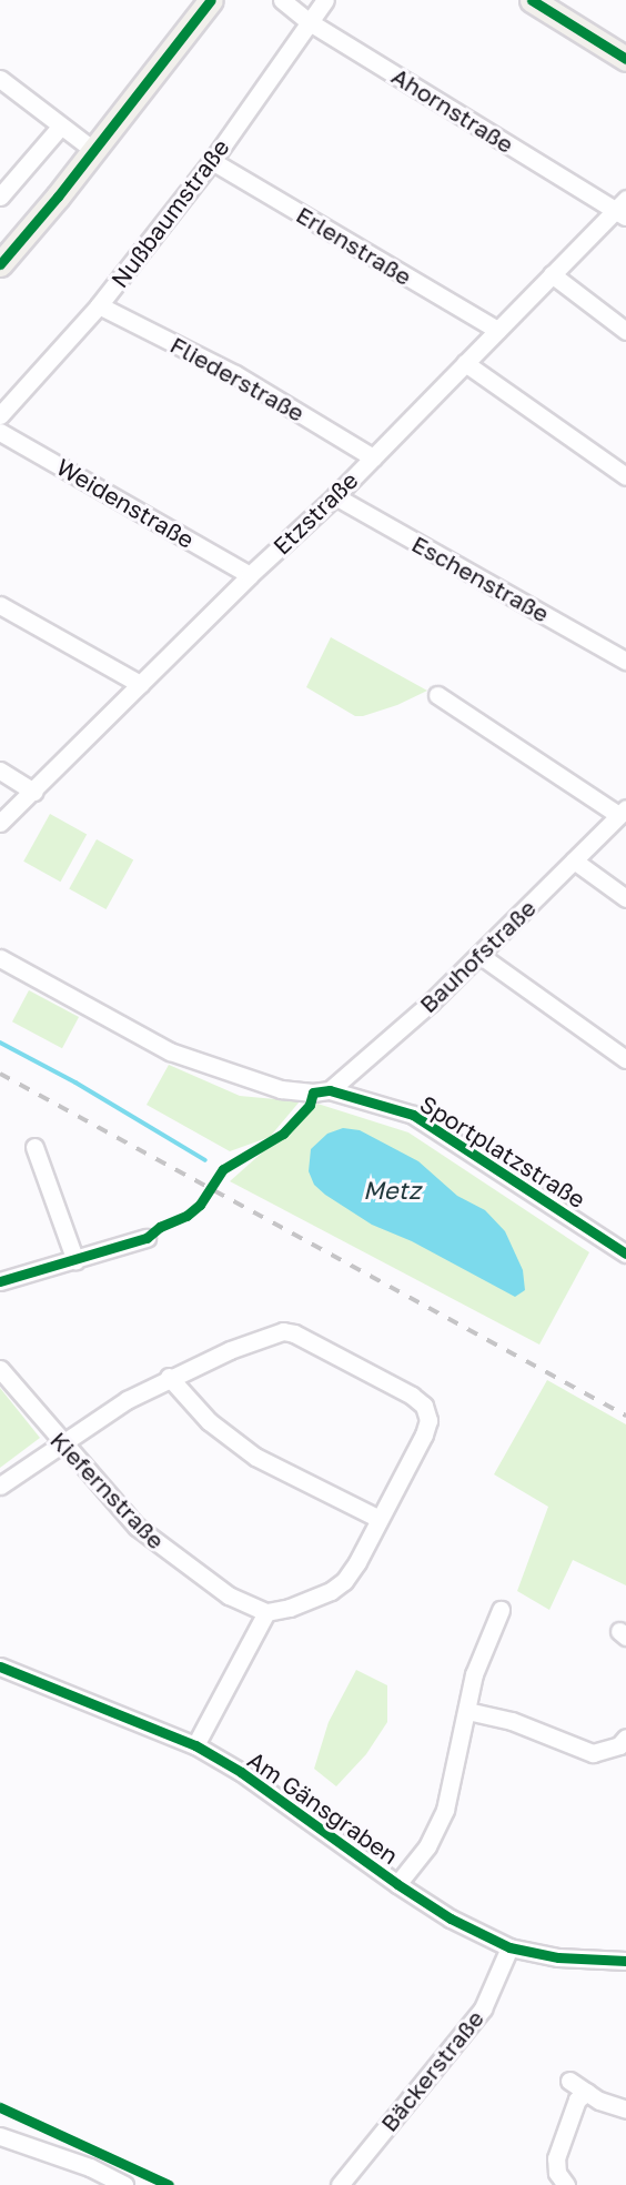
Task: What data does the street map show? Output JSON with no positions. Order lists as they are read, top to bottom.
{
  "streets": {
    "street": [
      "Ahornstraße",
      "Nußbaumstraße",
      "Erlenstraße",
      "Fliederstraße",
      "Weidenstraße",
      "Etzstraße",
      "Eschenstraße",
      "Bauhofstraße",
      "Sportplatzstraße",
      "Kiefernstraße",
      "Am Gänsgraben",
      "Bäckerstraße"
    ]
  },
  "crossings": [
    ["Ahornstraße", "Nußbaumstraße"],
    ["Ahornstraße", "Etzstraße"],
    ["Nußbaumstraße", "Erlenstraße"],
    ["Nußbaumstraße", "Fliederstraße"],
    ["Erlenstraße", "Etzstraße"],
    ["Fliederstraße", "Etzstraße"],
    ["Weidenstraße", "Etzstraße"],
    ["Etzstraße", "Eschenstraße"],
    ["Bauhofstraße", "Sportplatzstraße"],
    ["Am Gänsgraben", "Bäckerstraße"]
  ],
  "water": ["Metz"]
}
